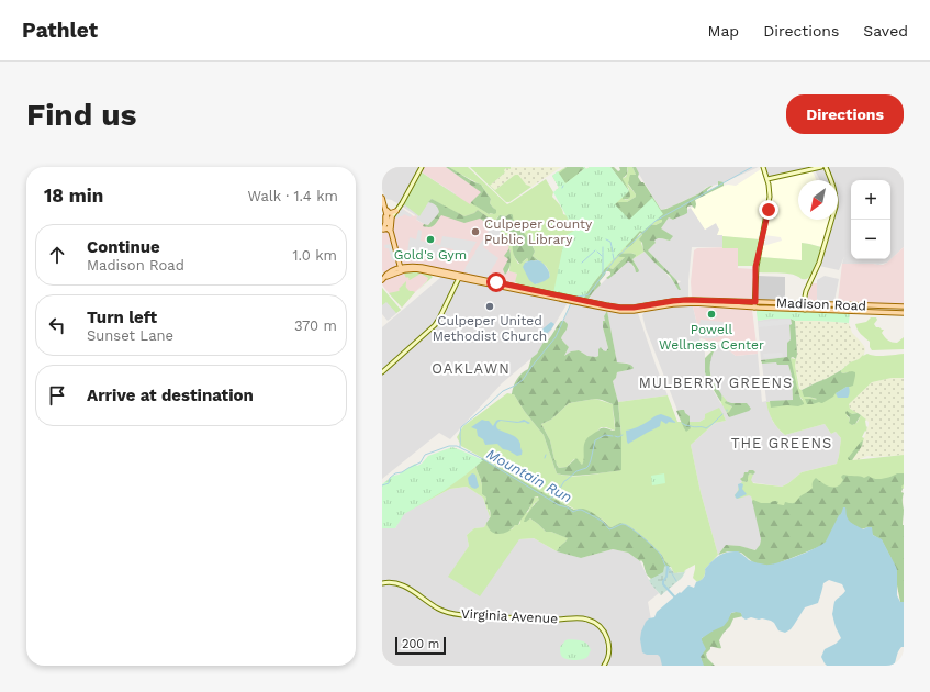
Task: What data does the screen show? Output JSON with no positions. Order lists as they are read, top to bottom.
{
  "streets": {
    "main road": ["Madison Road"],
    "street": ["Virginia Avenue"]
  },
  "districts": ["OAKLAWN", "MULBERRY GREENS", "THE GREENS"],
  "water": ["Mountain Run"],
  "places": [
    "Culpeper County Public Library",
    "Gold's Gym",
    "Culpeper United Methodist Church",
    "Powell Wellness Center"
  ],
  "scale_bar": "200 m",
  "north": "bottom left",
  "page": {
    "header": "Pathlet",
    "nav": ["Map", "Directions", "Saved"],
    "buttons": "Directions",
    "title": "Find us",
    "heading": ["18 min", "Walk · 1.4 km"],
    "map_buttons": ["+", "−"],
    "list": [
      ["Continue", "Madison Road", "1.0 km"],
      ["Turn left", "Sunset Lane", "370 m"],
      "Arrive at destination"
    ],
    "scale": "200 m"
  }
}
